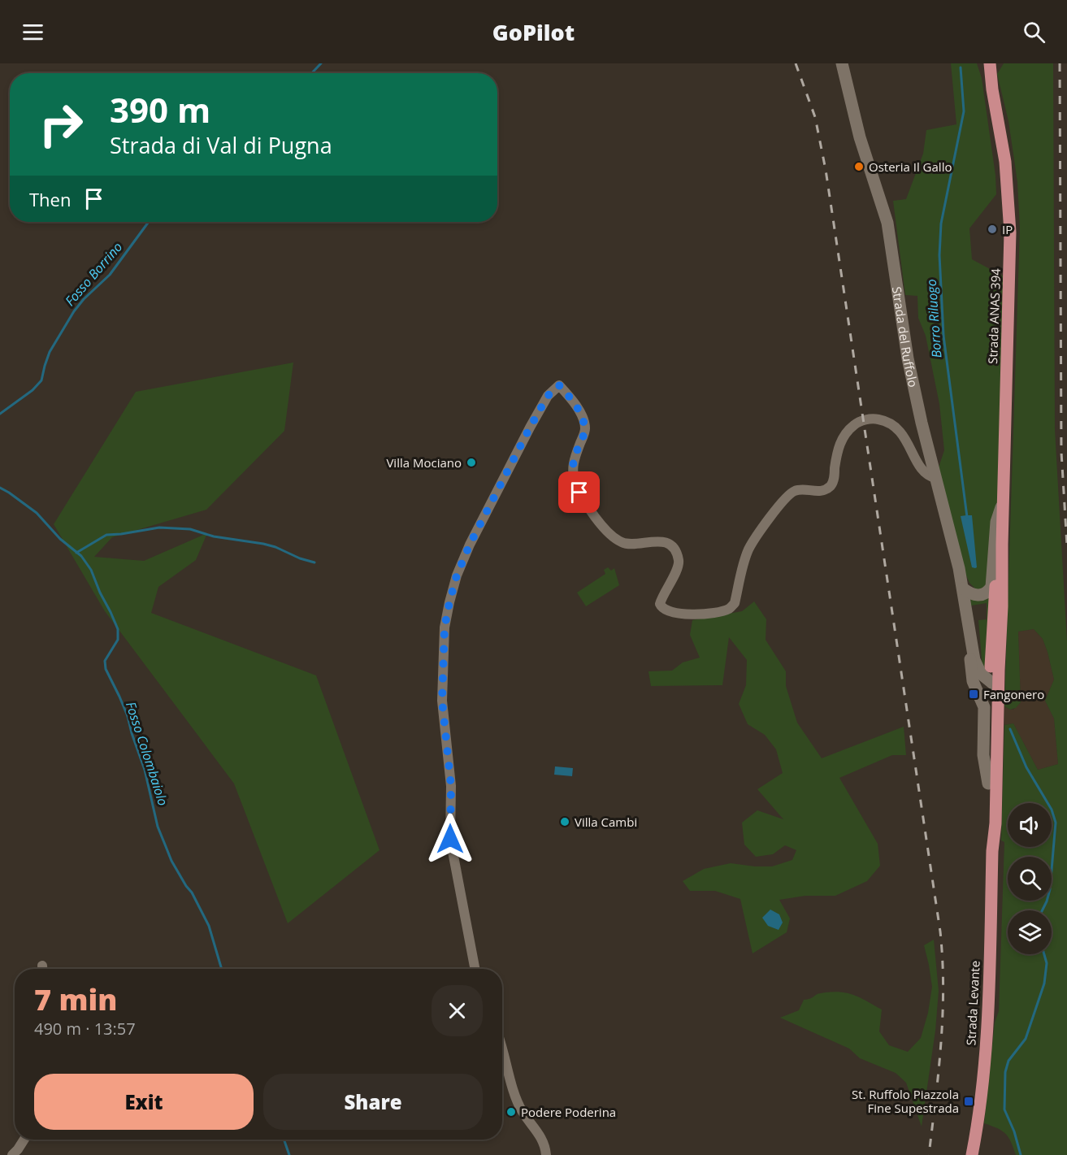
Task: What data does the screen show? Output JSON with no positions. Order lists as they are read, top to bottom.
{
  "streets": {
    "main road": ["Strada ANAS 394", "Strada Levante"],
    "street": ["Strada del Ruffolo"]
  },
  "crossings": [
    ["Strada ANAS 394", "Strada del Ruffolo"],
    ["Strada ANAS 394", "Strada Levante"],
    ["Strada del Ruffolo", "Strada Levante"]
  ],
  "water": ["Fosso Borrino", "Borro Riluogo", "Fosso Colombaiolo"],
  "places": {
    "other": [
      "Osteria Il Gallo",
      "IP",
      "Villa Mociano",
      "Villa Cambi",
      "Podere Poderina"
    ],
    "transit": ["Fangonero", "St. Ruffolo Piazzola Fine Supestrada"]
  },
  "page": {
    "header": "GoPilot",
    "turn": ["390 m", "Strada di Val di Pugna"],
    "then": "Then",
    "heading": ["7 min", "490 m · 13:57"],
    "buttons": ["Exit", "Share"]
  }
}
